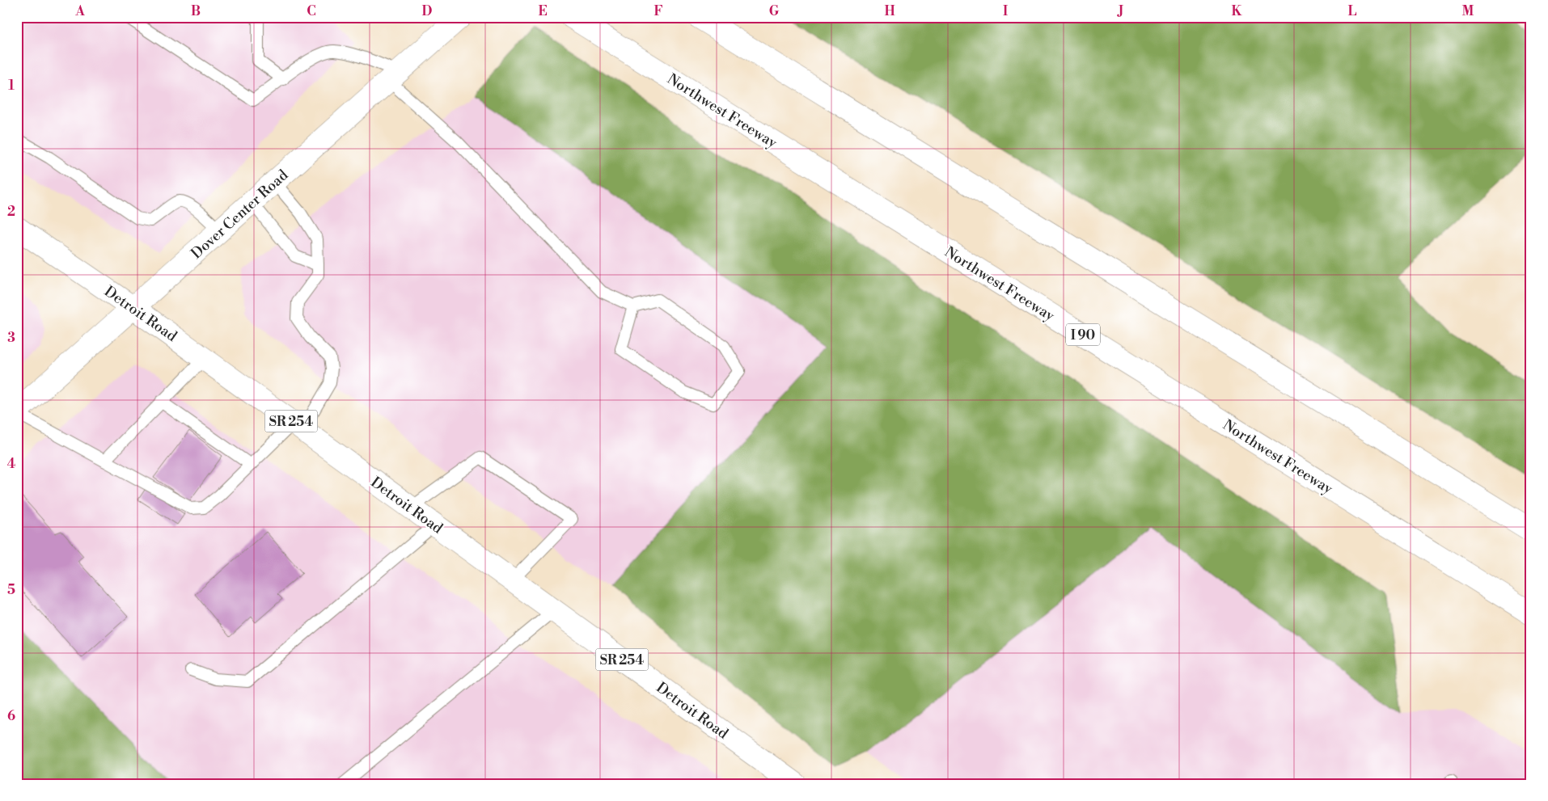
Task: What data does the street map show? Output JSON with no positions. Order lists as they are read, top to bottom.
{
  "streets": {
    "main road": [
      "Northwest Freeway",
      "Dover Center Road",
      "Detroit Road",
      "I 90",
      "SR 254"
    ]
  },
  "crossings": [
    ["Dover Center Road", "Detroit Road"]
  ],
  "grid": {
    "columns": [
      "A",
      "B",
      "C",
      "D",
      "E",
      "F",
      "G",
      "H",
      "I",
      "J",
      "K",
      "L",
      "M"
    ],
    "rows": [
      "1",
      "2",
      "3",
      "4",
      "5",
      "6"
    ]
  }
}
